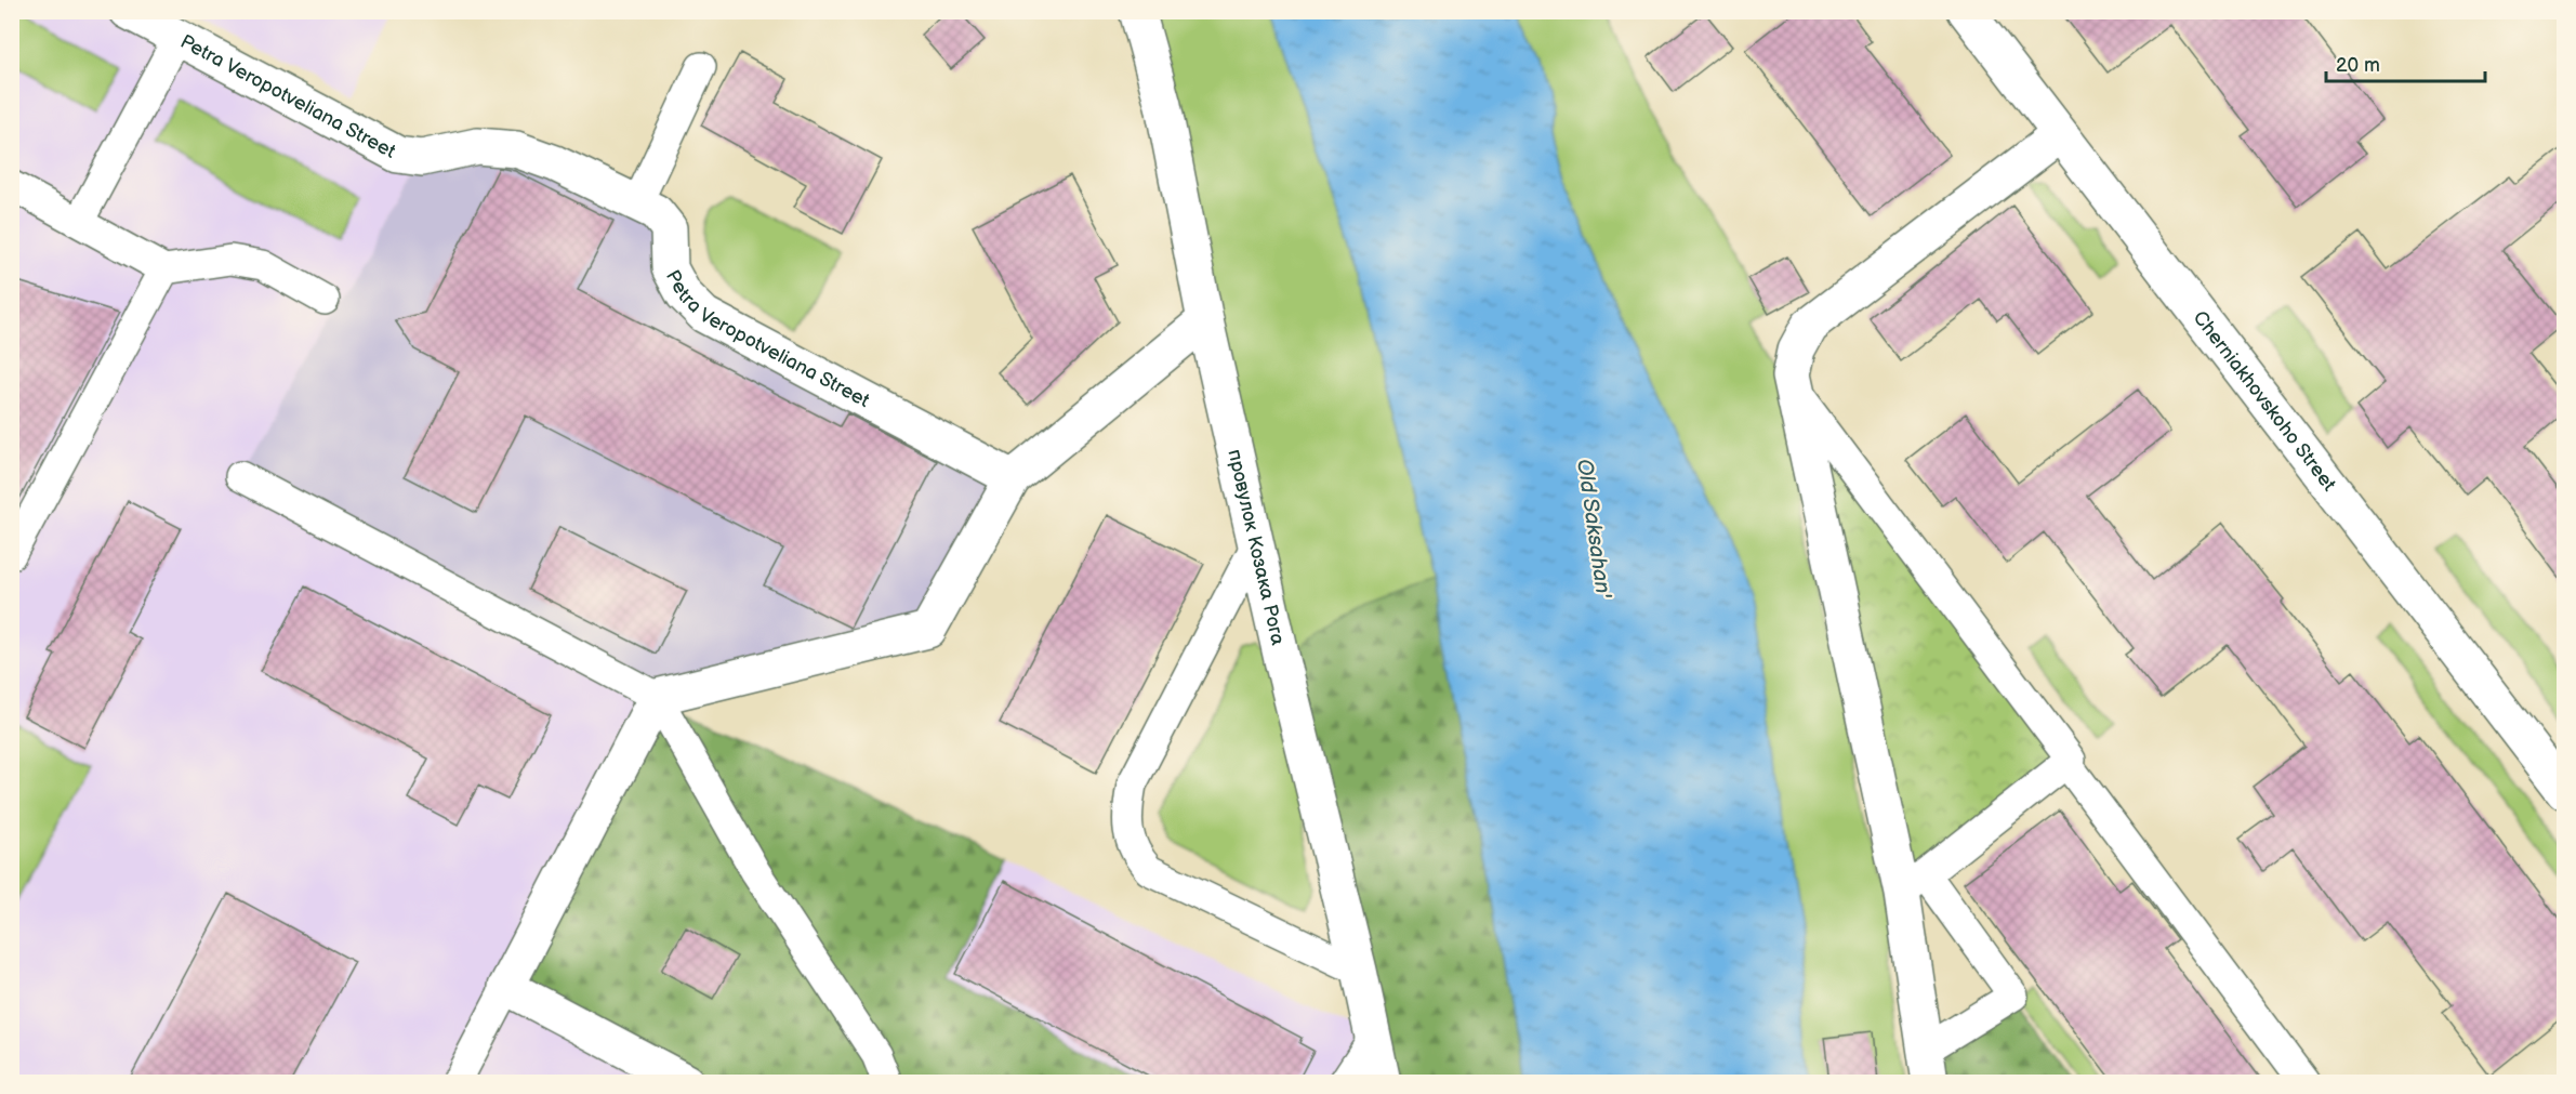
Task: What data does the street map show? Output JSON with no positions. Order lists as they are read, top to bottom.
{
  "streets": {
    "street": ["Petra Veropotveliana Street", "Cherniakhovskoho Street", "провулок Козака Рога"]
  },
  "water": ["Old Saksahan'"],
  "scale_bar": "20 m"
}
